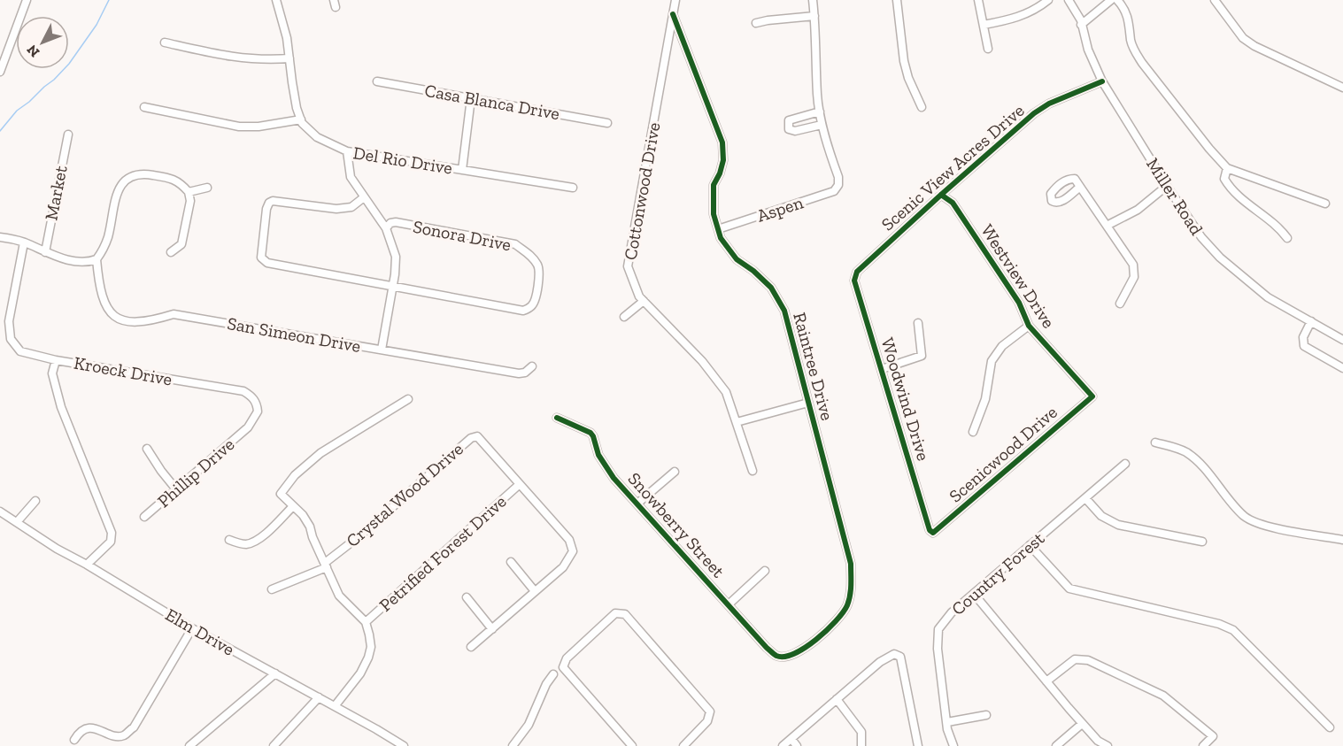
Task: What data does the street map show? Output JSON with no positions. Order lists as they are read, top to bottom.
{
  "streets": {
    "street": [
      "Casa Blanca Drive",
      "Del Rio Drive",
      "Scenic View Acres Drive",
      "Cottonwood Drive",
      "Market",
      "Miller Road",
      "Aspen",
      "Sonora Drive",
      "Westview Drive",
      "San Simeon Drive",
      "Raintree Drive",
      "Kroeck Drive",
      "Woodwind Drive",
      "Scenicwood Drive",
      "Phillip Drive",
      "Crystal Wood Drive",
      "Snowberry Street",
      "Petrified Forest Drive",
      "Country Forest",
      "Elm Drive"
    ]
  },
  "crossings": [
    ["Scenic View Acres Drive", "Miller Road"],
    ["Scenic View Acres Drive", "Westview Drive"],
    ["Scenic View Acres Drive", "Woodwind Drive"],
    ["Cottonwood Drive", "Raintree Drive"],
    ["Aspen", "Raintree Drive"],
    ["Westview Drive", "Scenicwood Drive"],
    ["Raintree Drive", "Snowberry Street"],
    ["Kroeck Drive", "Phillip Drive"],
    ["Kroeck Drive", "Elm Drive"],
    ["Woodwind Drive", "Scenicwood Drive"],
    ["Crystal Wood Drive", "Petrified Forest Drive"]
  ],
  "north": "bottom left"
}
